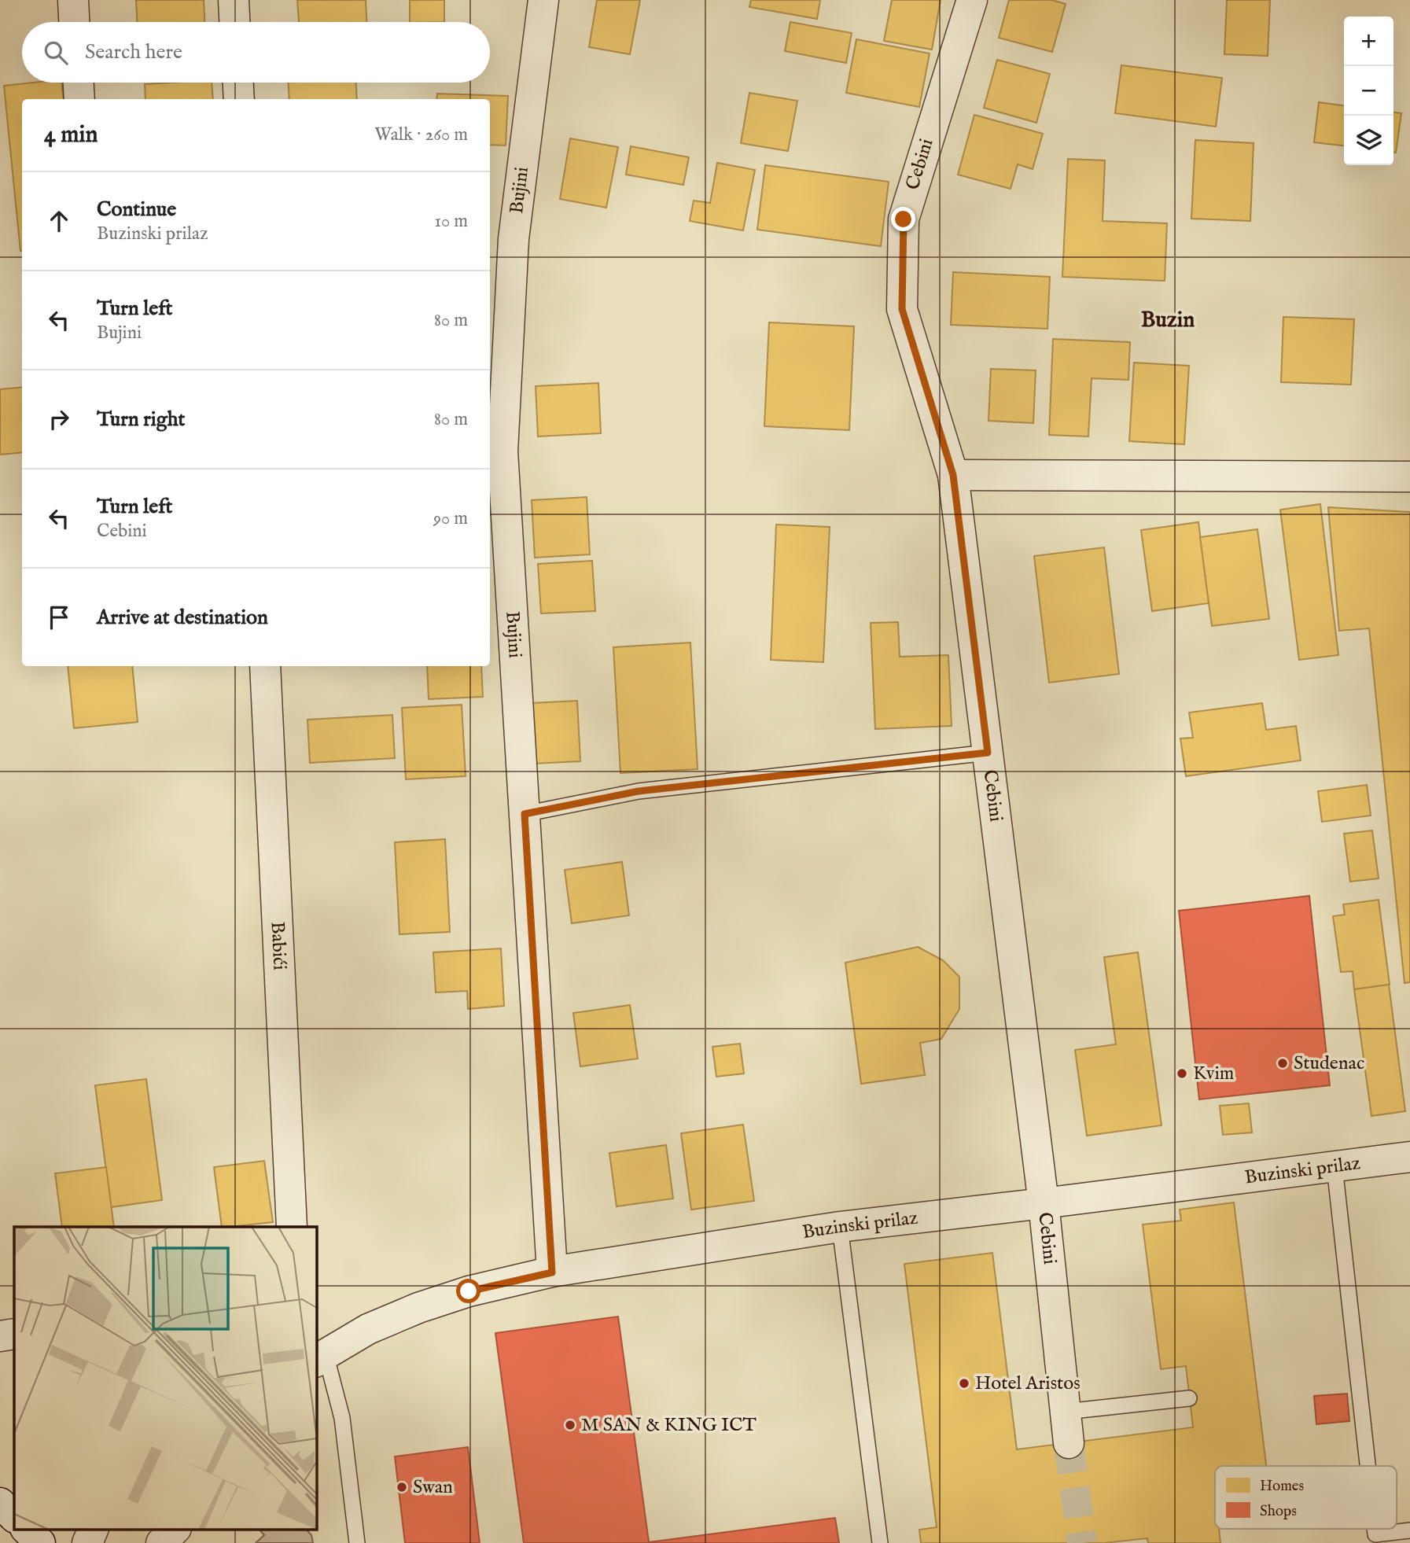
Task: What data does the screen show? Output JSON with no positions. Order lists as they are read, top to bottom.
{
  "streets": {
    "street": [
      "Cebini",
      "Bujini",
      "Babići",
      "Buzinski prilaz"
    ]
  },
  "crossings": [
    ["Cebini", "Buzinski prilaz"],
    ["Bujini", "Buzinski prilaz"]
  ],
  "districts": ["Buzin"],
  "places": [
    "Studenac",
    "Kvim",
    "Hotel Aristos",
    "M SAN & KING ICT",
    "Swan"
  ],
  "legend": ["Homes", "Shops"],
  "page": {
    "map_buttons": ["+", "−"],
    "search": "Search here",
    "heading": ["4 min", "Walk · 260 m"],
    "list": [
      ["Continue", "Buzinski prilaz", "10 m"],
      ["Turn left", "Bujini", "80 m"],
      ["Turn right", "80 m"],
      ["Turn left", "Cebini", "90 m"],
      "Arrive at destination"
    ]
  }
}
